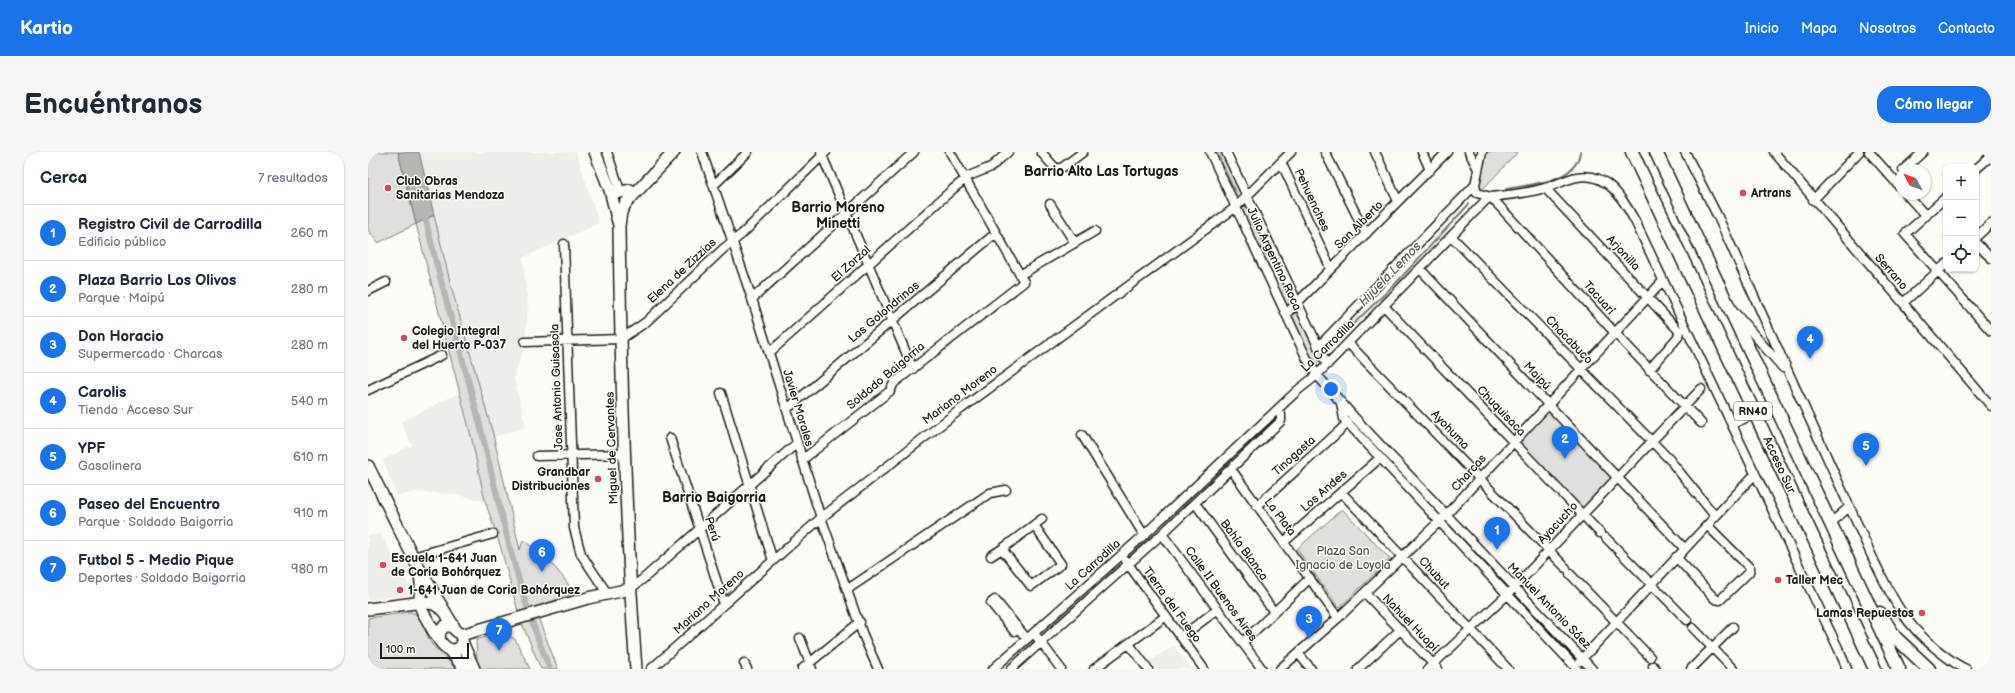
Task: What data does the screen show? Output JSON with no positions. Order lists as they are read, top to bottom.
{
  "streets": {
    "highway": ["RN40", "Acceso Sur"],
    "main road": ["Miguel de Cervantes"],
    "street": [
      "Pehuenches",
      "San Alberto",
      "Arjonilla",
      "Julio Argentino Roca",
      "El Zorzal",
      "Elena de Zizzias",
      "Serrano",
      "Tacuarí",
      "Las Golondrinas",
      "Chacabuco",
      "La Carrodilla",
      "Soldado Baigorria",
      "Maipú",
      "Jose Antonio Guisasola",
      "Mariano Moreno",
      "Javier Morales",
      "Chuquisaca",
      "Ayohuma",
      "Tinogasta",
      "Charcas",
      "Los Andes",
      "La Plata",
      "Ayacucho",
      "Perú",
      "Bahía Blanca",
      "Chubut",
      "Calle II Buenos Aires",
      "Tierra del Fuego",
      "Manuel Antonio Sáez",
      "Nahuel Huapí"
    ]
  },
  "crossings": [
    ["Pehuenches", "San Alberto"],
    ["Pehuenches", "Mariano Moreno"],
    ["San Alberto", "Julio Argentino Roca"],
    ["Arjonilla", "Tacuarí"],
    ["Arjonilla", "Charcas"],
    ["Julio Argentino Roca", "La Carrodilla"],
    ["Julio Argentino Roca", "Mariano Moreno"],
    ["Julio Argentino Roca", "Manuel Antonio Sáez"],
    ["El Zorzal", "Javier Morales"],
    ["Elena de Zizzias", "Javier Morales"],
    ["Elena de Zizzias", "Miguel de Cervantes"],
    ["Tacuarí", "La Carrodilla"],
    ["Tacuarí", "Charcas"],
    ["Tacuarí", "Ayacucho"],
    ["Las Golondrinas", "Javier Morales"],
    ["Chacabuco", "La Carrodilla"],
    ["Chacabuco", "Charcas"],
    ["Chacabuco", "Ayacucho"],
    ["La Carrodilla", "Maipú"],
    ["La Carrodilla", "Chuquisaca"],
    ["La Carrodilla", "Ayohuma"],
    ["La Carrodilla", "La Plata"],
    ["La Carrodilla", "Bahía Blanca"],
    ["La Carrodilla", "Calle II Buenos Aires"],
    ["La Carrodilla", "Tierra del Fuego"],
    ["La Carrodilla", "Manuel Antonio Sáez"],
    ["Soldado Baigorria", "Javier Morales"],
    ["Maipú", "Charcas"],
    ["Maipú", "Ayacucho"],
    ["Mariano Moreno", "Javier Morales"],
    ["Mariano Moreno", "Perú"],
    ["Chuquisaca", "Charcas"],
    ["Chuquisaca", "Ayacucho"],
    ["Ayohuma", "Charcas"],
    ["Ayohuma", "Ayacucho"],
    ["Tinogasta", "La Plata"],
    ["Tinogasta", "Manuel Antonio Sáez"],
    ["Charcas", "La Plata"],
    ["Charcas", "Chubut"],
    ["Charcas", "Manuel Antonio Sáez"],
    ["Charcas", "Nahuel Huapí"],
    ["Los Andes", "La Plata"],
    ["Los Andes", "Chubut"],
    ["Los Andes", "Manuel Antonio Sáez"],
    ["Ayacucho", "Chubut"],
    ["Ayacucho", "Manuel Antonio Sáez"],
    ["Ayacucho", "Nahuel Huapí"]
  ],
  "districts": ["Barrio Alto Las Tortugas", "Barrio Moreno Minetti", "Barrio Baigorria"],
  "water": ["Hijuela Lemos"],
  "parks": ["Plaza San Ignacio de Loyola"],
  "places": [
    "Club Obras Sanitarias Mendoza",
    "Artrans",
    "Colegio Integral del Huerto P-037",
    "Grandbar Distribuciones",
    "Escuela 1-641 Juan de Coria Bohórquez",
    "Taller Mec",
    "1-641 Juan de Coria Bohórquez",
    "Lamas Repuestos"
  ],
  "scale_bar": "100 m",
  "north": "top left",
  "page": {
    "header": "Kartio",
    "nav": [
      "Inicio",
      "Mapa",
      "Nosotros",
      "Contacto"
    ],
    "buttons": "Cómo llegar",
    "title": "Encuéntranos",
    "heading": ["Cerca", "7 resultados"],
    "map_buttons": ["+", "−"],
    "list": [
      {
        "mark": "1",
        "name": "Registro Civil de Carrodilla",
        "note": "Edificio público",
        "value": "260 m"
      },
      {
        "mark": "2",
        "name": "Plaza Barrio Los Olivos",
        "note": "Parque · Maipú",
        "value": "280 m"
      },
      {
        "mark": "3",
        "name": "Don Horacio",
        "note": "Supermercado · Charcas",
        "value": "280 m"
      },
      {
        "mark": "4",
        "name": "Carolis",
        "note": "Tienda · Acceso Sur",
        "value": "540 m"
      },
      {
        "mark": "5",
        "name": "YPF",
        "note": "Gasolinera",
        "value": "610 m"
      },
      {
        "mark": "6",
        "name": "Paseo del Encuentro",
        "note": "Parque · Soldado Baigorria",
        "value": "910 m"
      },
      {
        "mark": "7",
        "name": "Futbol 5 - Medio Pique",
        "note": "Deportes · Soldado Baigorria",
        "value": "980 m"
      }
    ],
    "pins": [
      "4",
      "2",
      "5",
      "1",
      "6",
      "3",
      "7"
    ],
    "scale": "100 m"
  }
}
